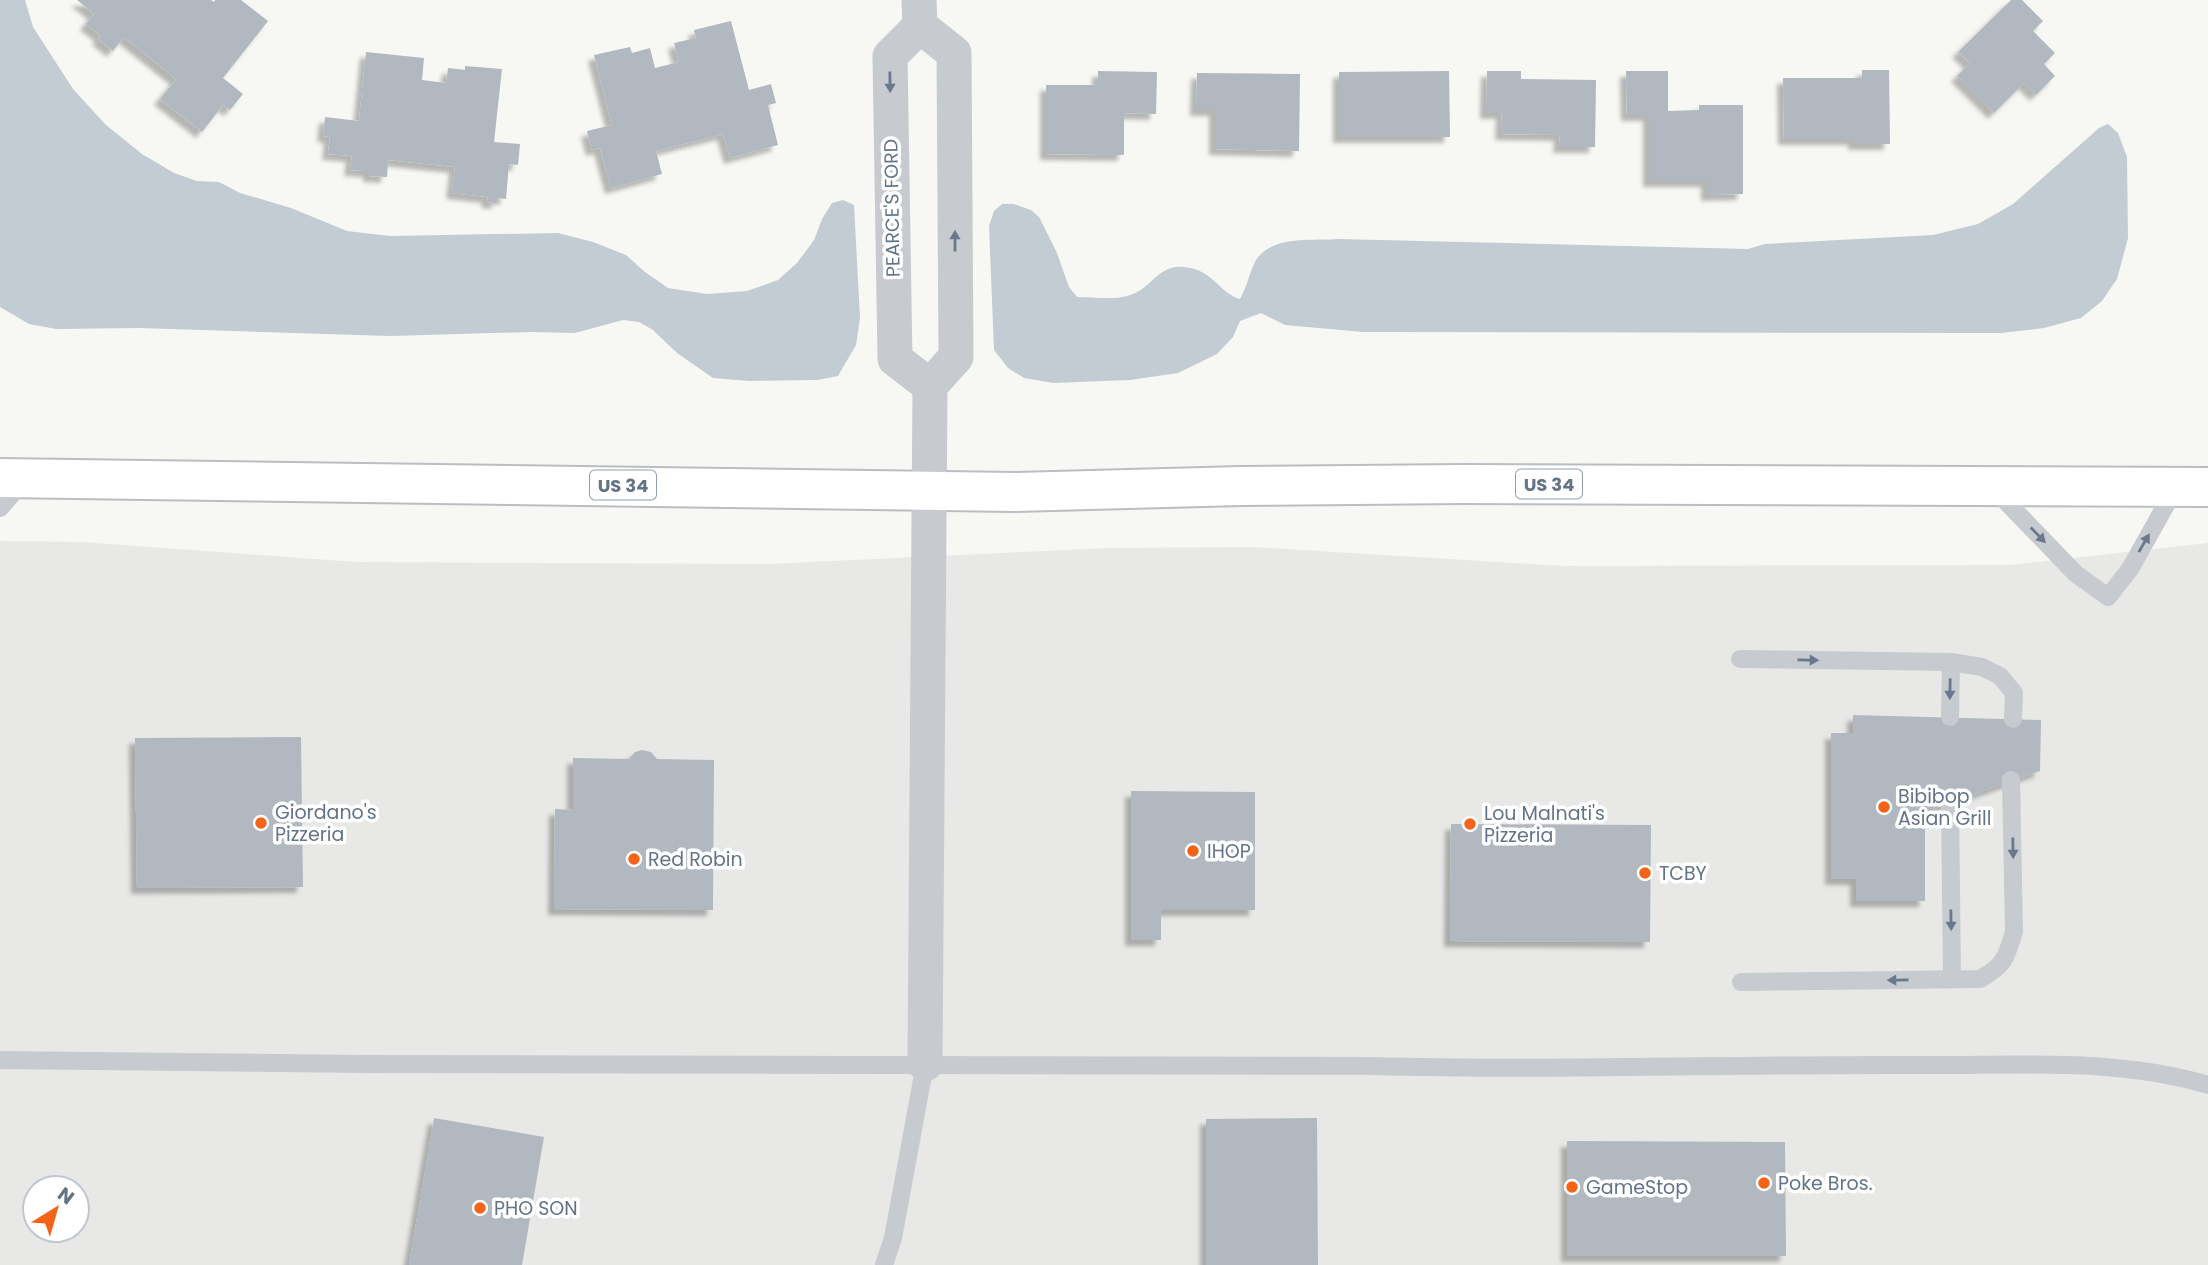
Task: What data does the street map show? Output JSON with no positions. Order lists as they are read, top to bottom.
{
  "streets": {
    "main road": ["US 34"],
    "street": ["PEARCE'S FORD"]
  },
  "places": [
    "Bibibop Asian Grill",
    "Giordano's Pizzeria",
    "Lou Malnati's Pizzeria",
    "IHOP",
    "Red Robin",
    "TCBY",
    "Poke Bros.",
    "GameStop",
    "PHO SON"
  ],
  "north": "top right"
}
